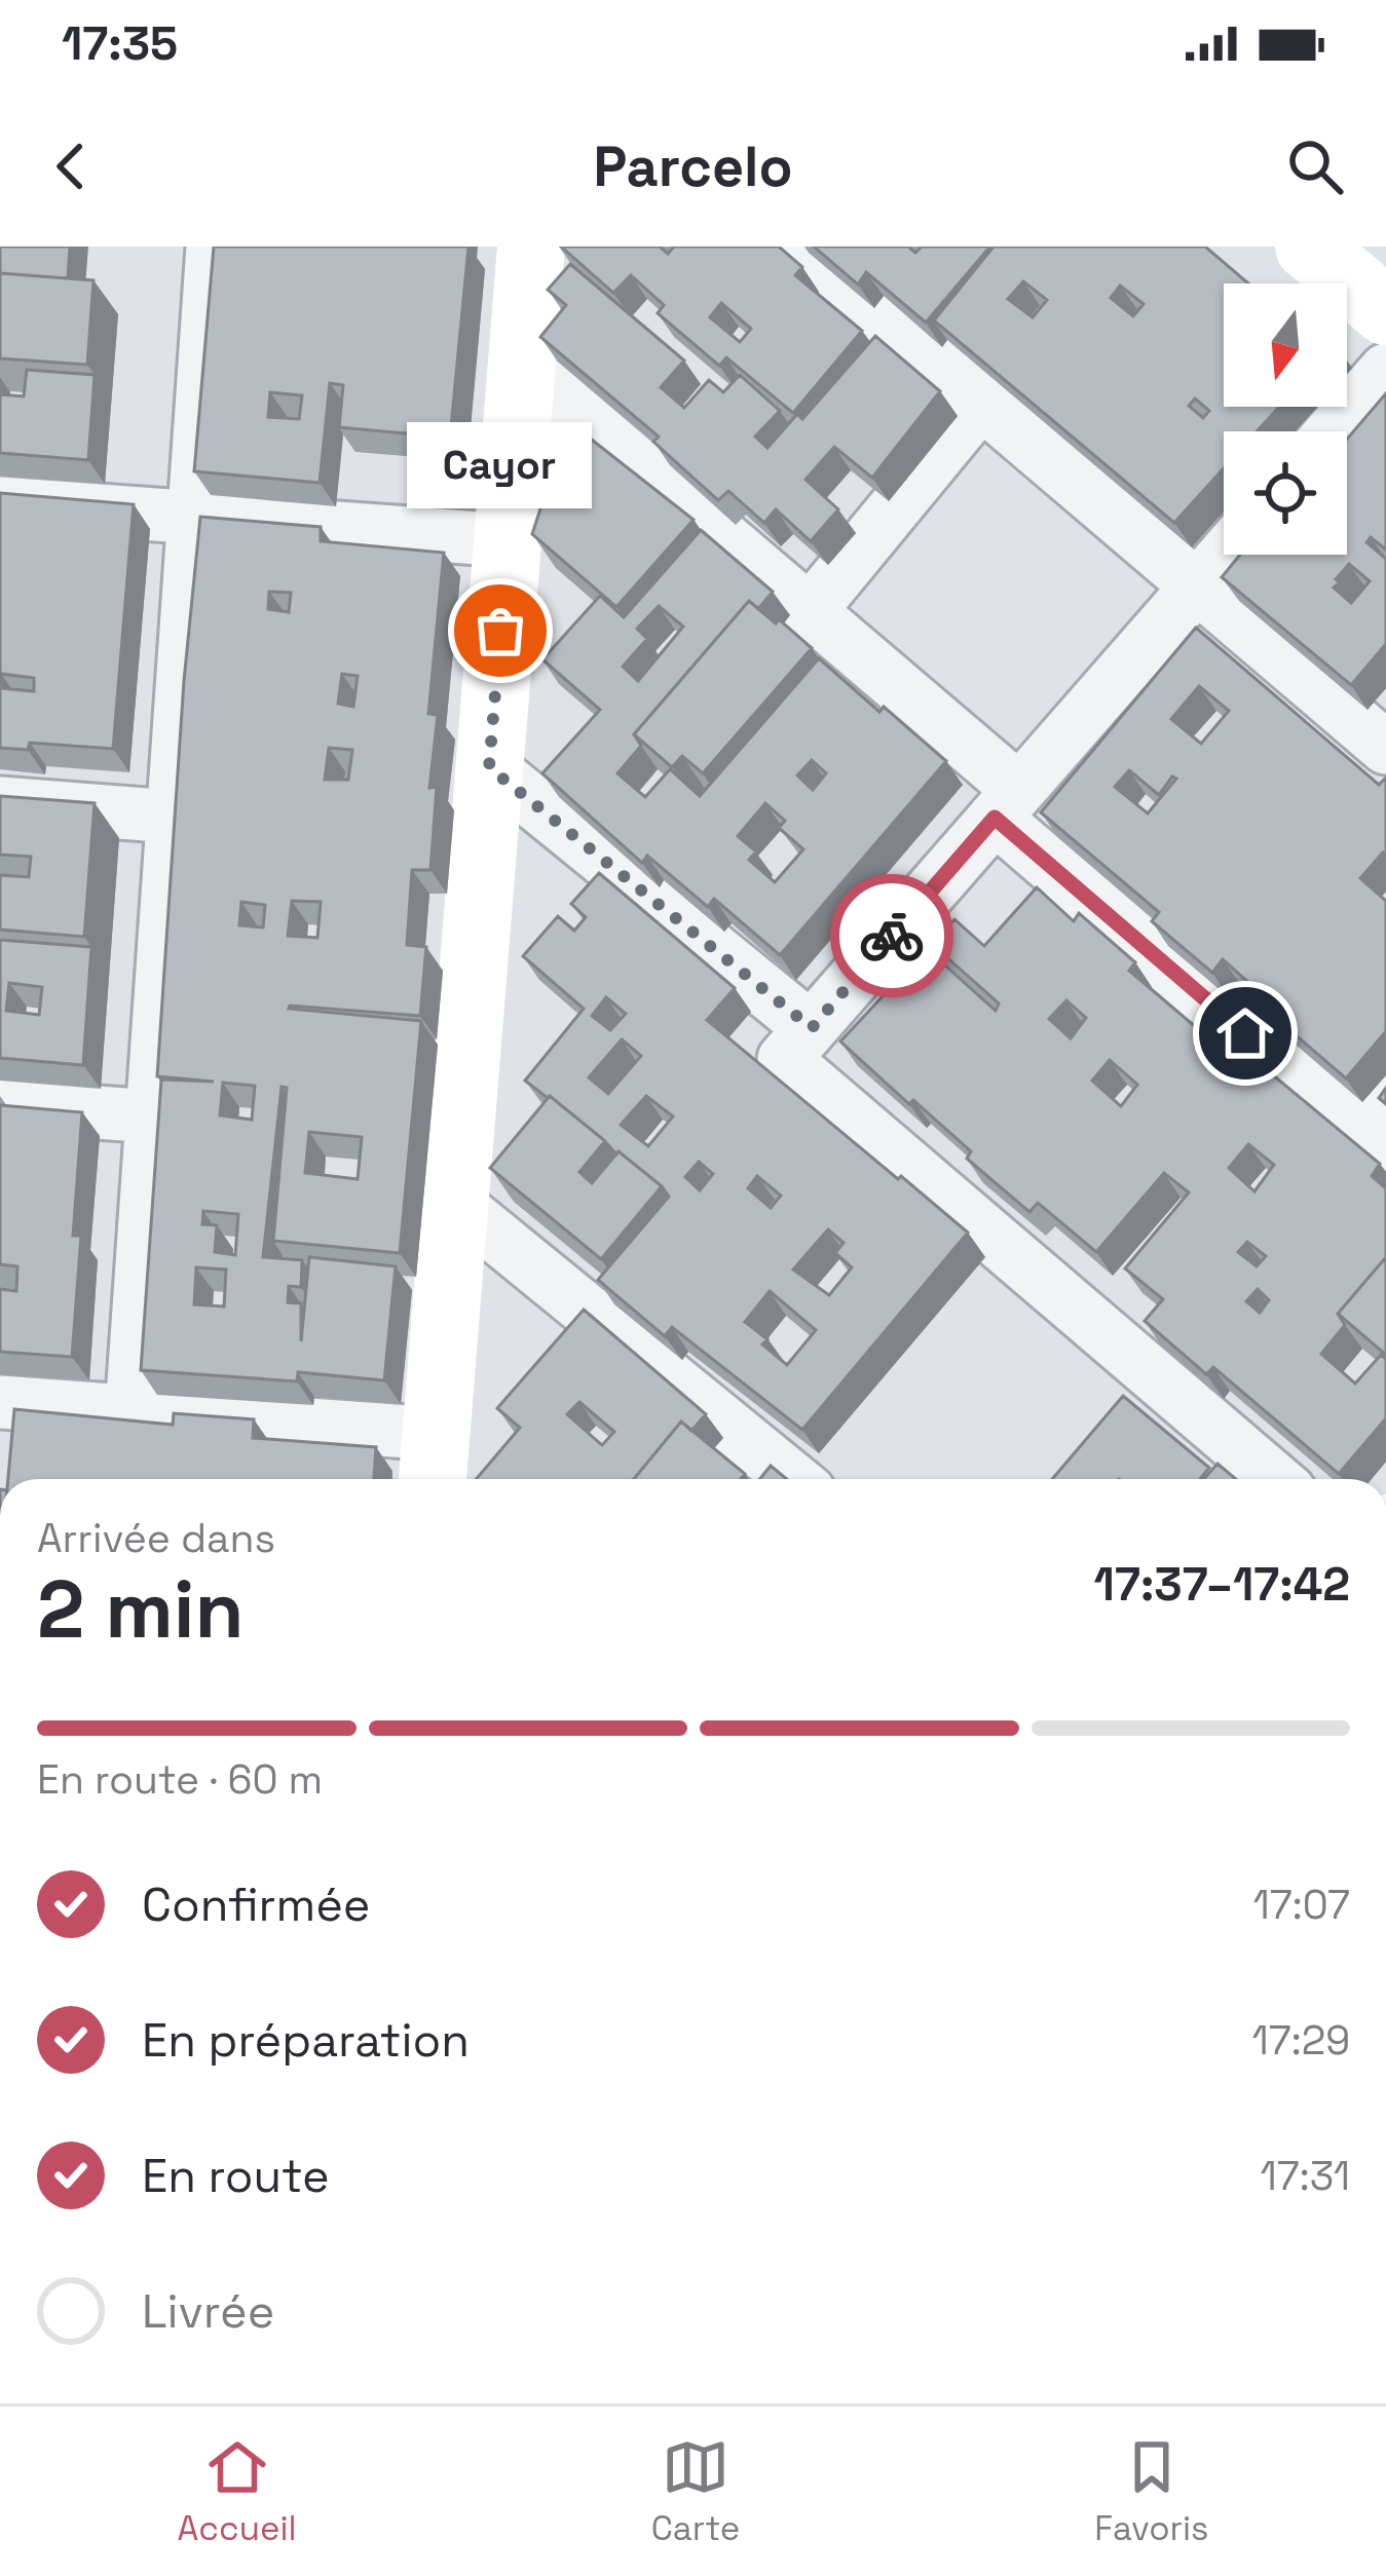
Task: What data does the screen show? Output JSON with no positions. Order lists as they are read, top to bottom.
{
  "places": ["Cayor"],
  "north": "bottom",
  "page": {
    "status": "17:35",
    "header": "Parcelo",
    "bubble": "Cayor",
    "heading": ["2 min", "Arrivée dans", "17:37–17:42"],
    "bar": "En route · 60 m",
    "list": [
      ["Confirmée", "17:07"],
      ["En préparation", "17:29"],
      ["En route", "17:31"],
      "Livrée"
    ],
    "tabs": ["Accueil", "Carte", "Favoris"]
  }
}
